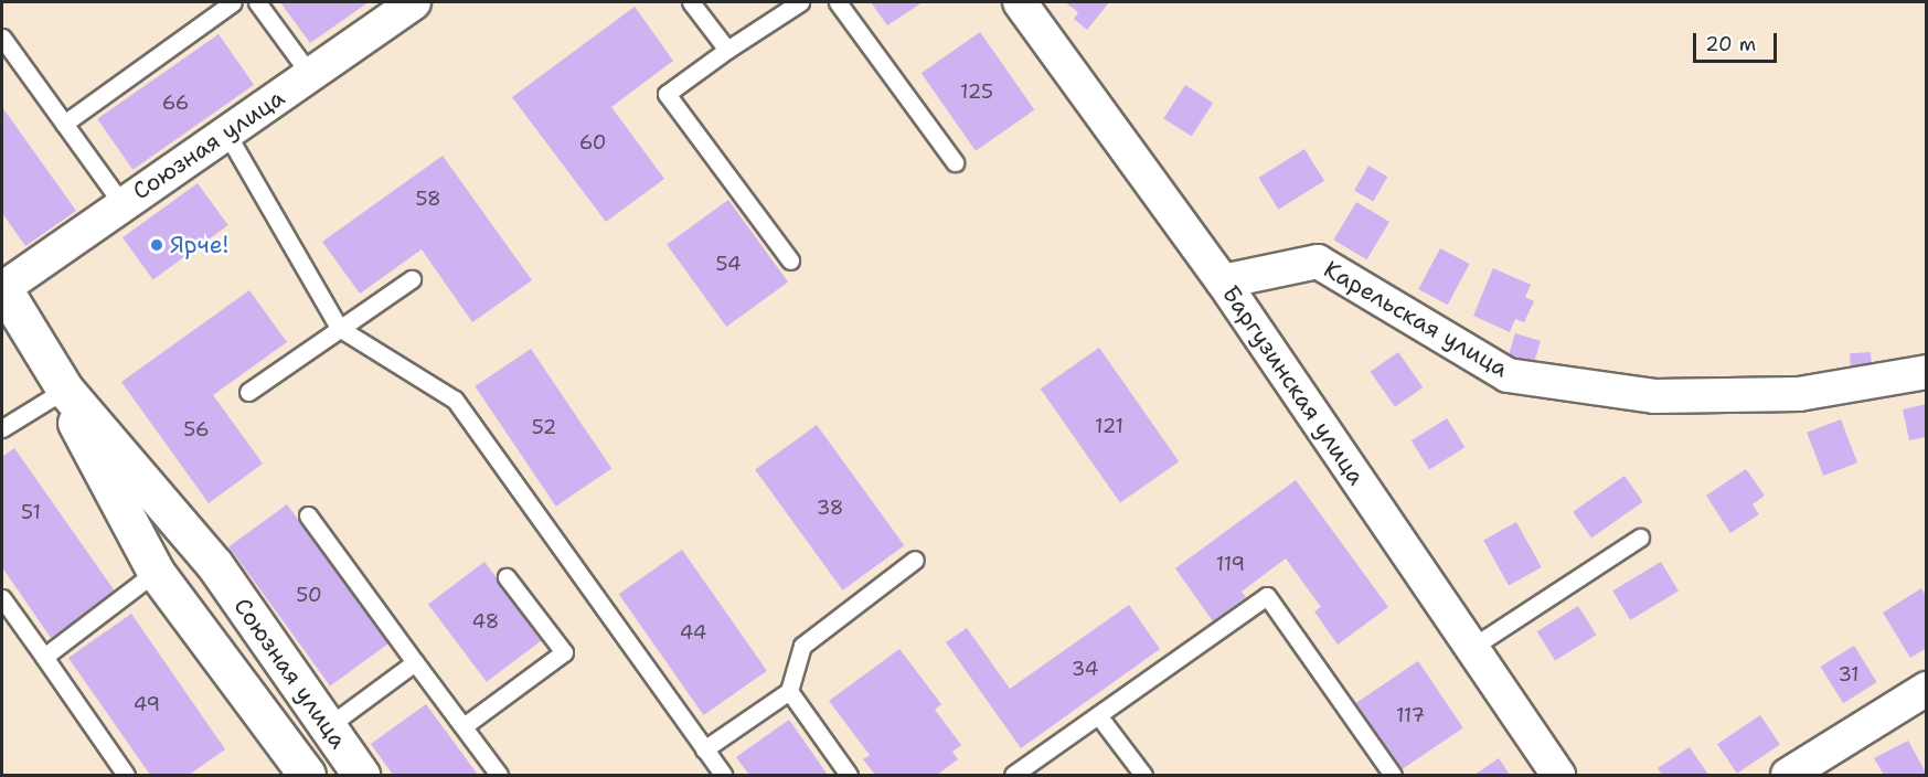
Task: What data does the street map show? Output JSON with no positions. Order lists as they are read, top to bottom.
{
  "streets": {
    "street": ["Союзная улица", "Карельская улица", "Баргузинская улица"]
  },
  "crossings": [
    ["Карельская улица", "Баргузинская улица"]
  ],
  "places": ["Ярче!"],
  "house_numbers": [
    "125",
    "66",
    "60",
    "58",
    "54",
    "121",
    "52",
    "56",
    "38",
    "51",
    "119",
    "50",
    "48",
    "44",
    "34",
    "31",
    "49",
    "117"
  ],
  "scale_bar": "20 m"
}
